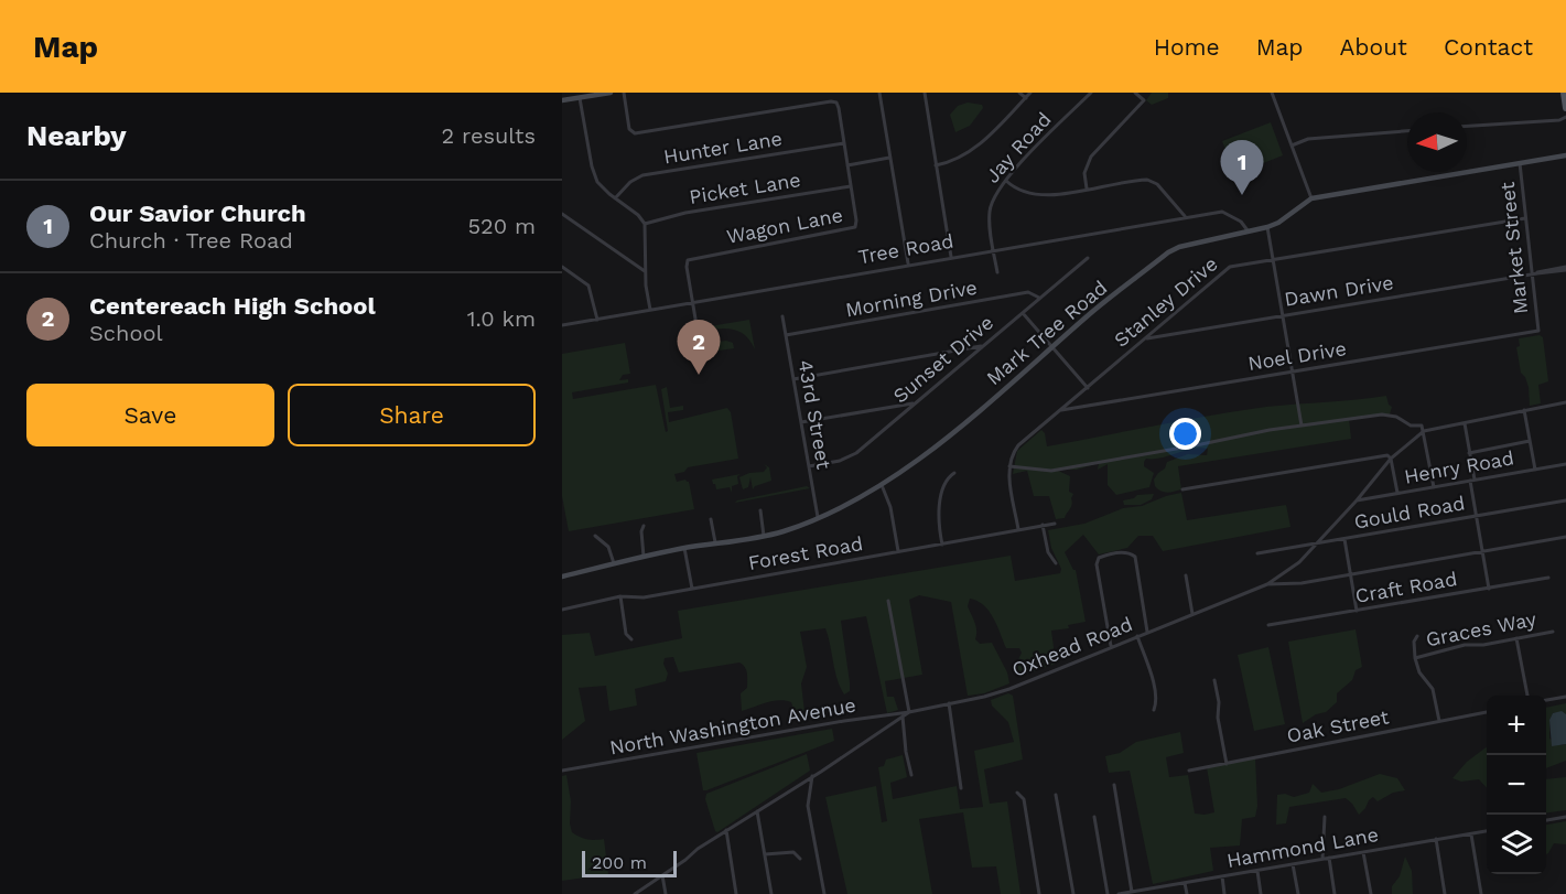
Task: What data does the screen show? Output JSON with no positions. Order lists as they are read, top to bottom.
{
  "streets": {
    "street": [
      "Hunter Lane",
      "Jay Road",
      "Picket Lane",
      "Wagon Lane",
      "Market Street",
      "Tree Road",
      "Dawn Drive",
      "Morning Drive",
      "Stanley Drive",
      "Mark Tree Road",
      "Noel Drive",
      "Sunset Drive",
      "43rd Street",
      "Henry Road",
      "Gould Road",
      "Forest Road",
      "Craft Road",
      "Graces Way",
      "Oxhead Road",
      "North Washington Avenue",
      "Oak Street",
      "Hammond Lane"
    ]
  },
  "crossings": [
    ["Hunter Lane", "Wagon Lane"],
    ["Jay Road", "Tree Road"],
    ["Picket Lane", "Wagon Lane"],
    ["Wagon Lane", "Tree Road"],
    ["Market Street", "Dawn Drive"],
    ["Market Street", "Stanley Drive"],
    ["Market Street", "Mark Tree Road"],
    ["Market Street", "Noel Drive"],
    ["Tree Road", "Mark Tree Road"],
    ["Dawn Drive", "Stanley Drive"],
    ["Morning Drive", "Sunset Drive"],
    ["Morning Drive", "43rd Street"],
    ["Stanley Drive", "Noel Drive"],
    ["Mark Tree Road", "43rd Street"],
    ["Sunset Drive", "43rd Street"],
    ["Oxhead Road", "North Washington Avenue"]
  ],
  "scale_bar": "200 m",
  "north": "left",
  "page": {
    "header": "Map",
    "nav": [
      "Home",
      "Map",
      "About",
      "Contact"
    ],
    "heading": ["Nearby", "2 results"],
    "pins": ["1", "2"],
    "list": [
      {
        "mark": "1",
        "name": "Our Savior Church",
        "note": "Church · Tree Road",
        "value": "520 m"
      },
      {
        "mark": "2",
        "name": "Centereach High School",
        "note": "School",
        "value": "1.0 km"
      }
    ],
    "buttons": ["Save", "Share"],
    "map_buttons": ["+", "−"],
    "scale": "200 m"
  }
}
